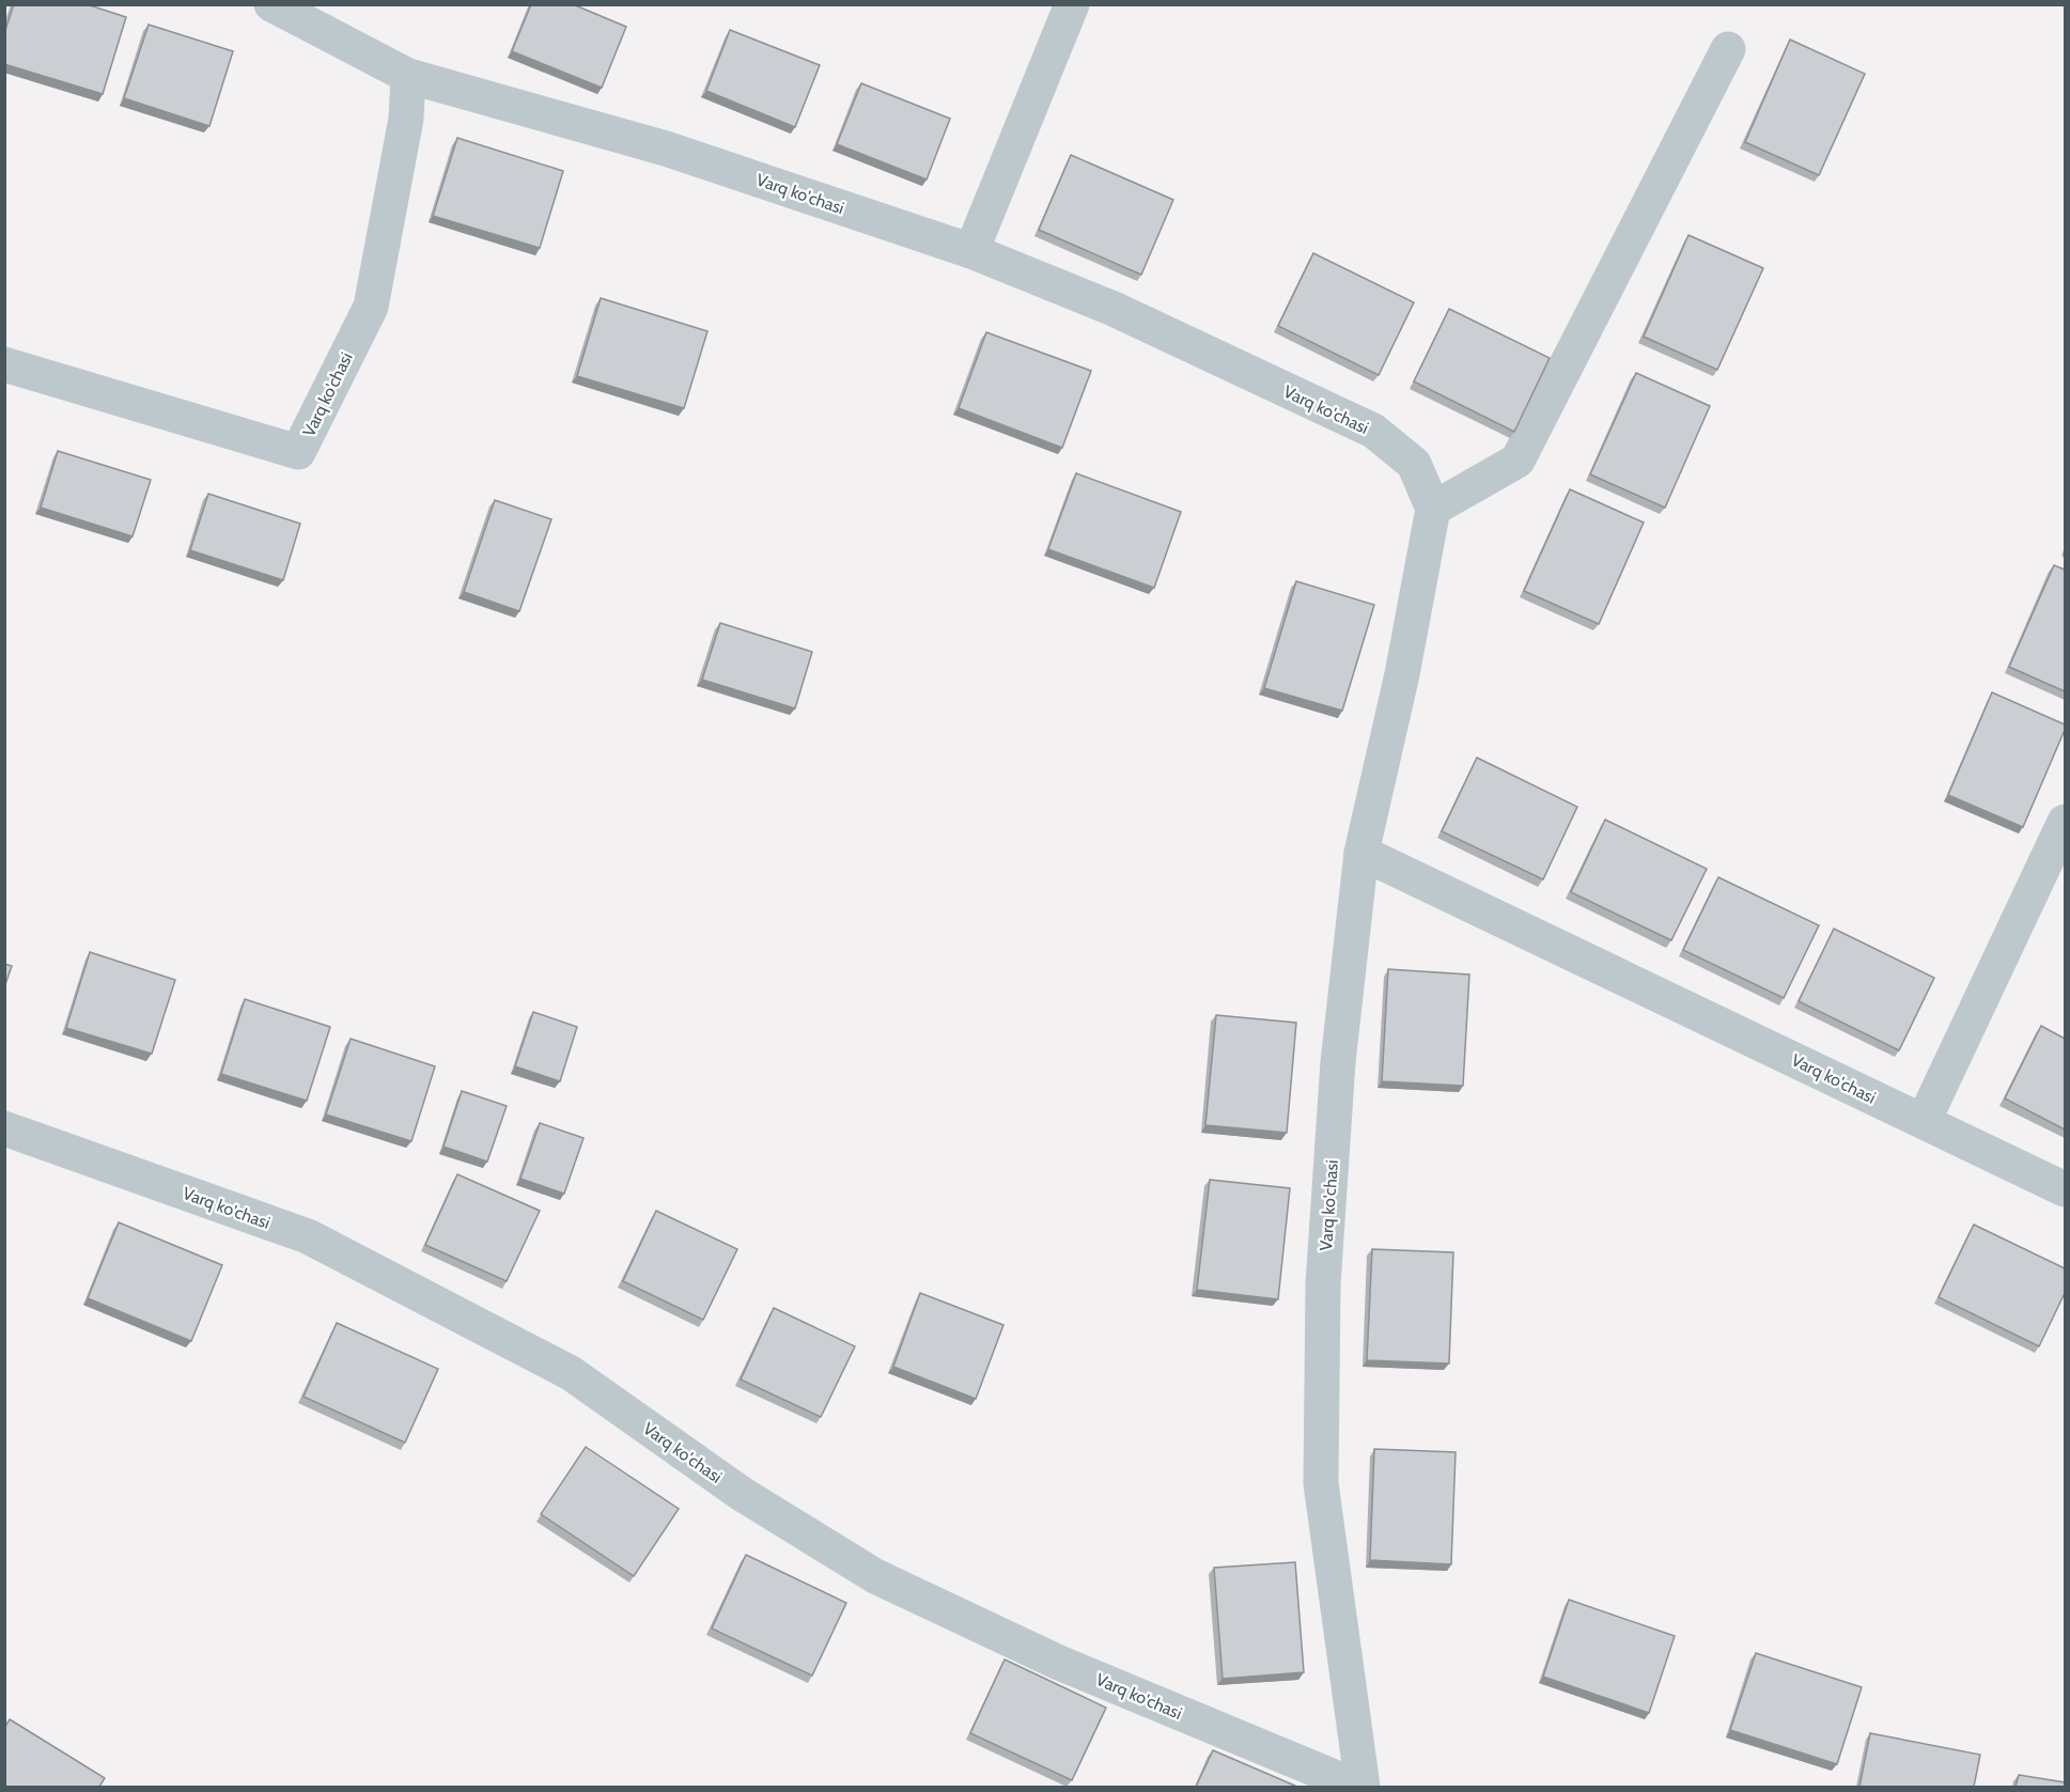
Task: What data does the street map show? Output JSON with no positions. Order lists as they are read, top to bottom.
{
  "streets": {
    "street": ["Varq ko'chasi"]
  }
}
